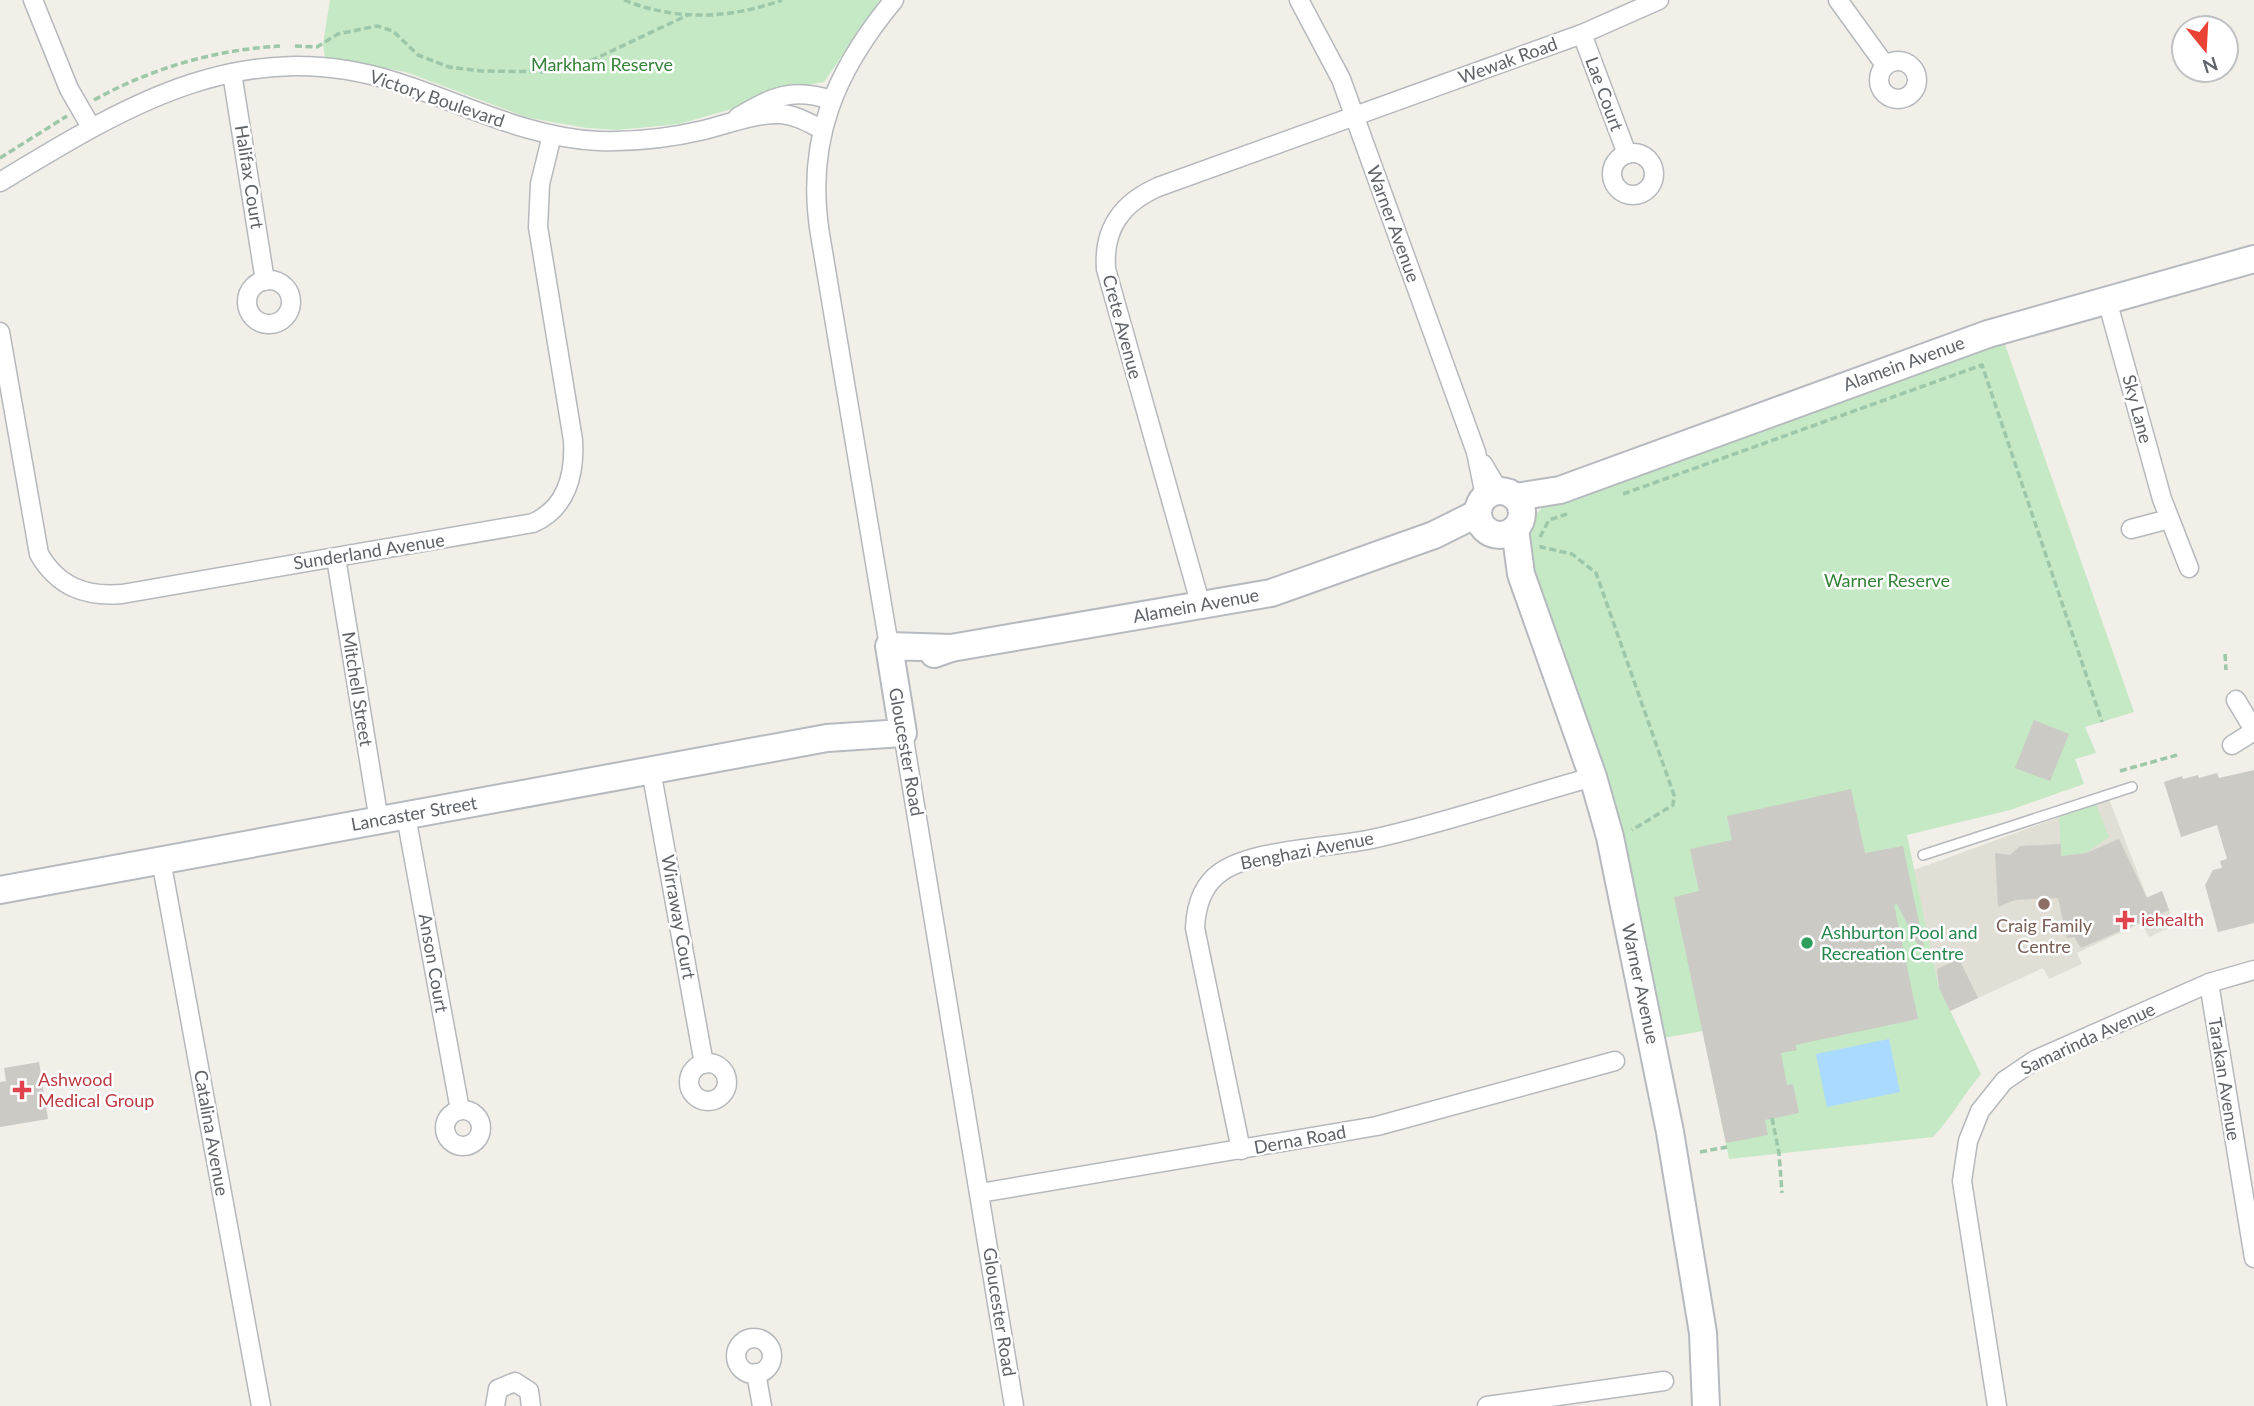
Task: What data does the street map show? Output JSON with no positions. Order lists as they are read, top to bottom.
{
  "streets": {
    "street": [
      "Wewak Road",
      "Lae Court",
      "Victory Boulevard",
      "Halifax Court",
      "Warner Avenue",
      "Crete Avenue",
      "Alamein Avenue",
      "Sky Lane",
      "Sunderland Avenue",
      "Mitchell Street",
      "Gloucester Road",
      "Lancaster Street",
      "Benghazi Avenue",
      "Wirraway Court",
      "Anson Court",
      "Samarinda Avenue",
      "Tarakan Avenue",
      "Catalina Avenue",
      "Derna Road"
    ]
  },
  "crossings": [
    ["Wewak Road", "Lae Court"],
    ["Wewak Road", "Warner Avenue"],
    ["Wewak Road", "Crete Avenue"],
    ["Victory Boulevard", "Halifax Court"],
    ["Victory Boulevard", "Sunderland Avenue"],
    ["Victory Boulevard", "Gloucester Road"],
    ["Warner Avenue", "Crete Avenue"],
    ["Warner Avenue", "Alamein Avenue"],
    ["Warner Avenue", "Benghazi Avenue"],
    ["Crete Avenue", "Alamein Avenue"],
    ["Alamein Avenue", "Sky Lane"],
    ["Alamein Avenue", "Gloucester Road"],
    ["Sunderland Avenue", "Mitchell Street"],
    ["Mitchell Street", "Lancaster Street"],
    ["Gloucester Road", "Lancaster Street"],
    ["Gloucester Road", "Derna Road"],
    ["Lancaster Street", "Wirraway Court"],
    ["Lancaster Street", "Anson Court"],
    ["Lancaster Street", "Catalina Avenue"],
    ["Benghazi Avenue", "Derna Road"],
    ["Samarinda Avenue", "Tarakan Avenue"]
  ],
  "parks": ["Markham Reserve", "Warner Reserve"],
  "places": {
    "other": ["Craig Family Centre", "Ashburton Pool and Recreation Centre"],
    "health": ["iehealth", "Ashwood Medical Group"]
  },
  "north": "bottom"
}
